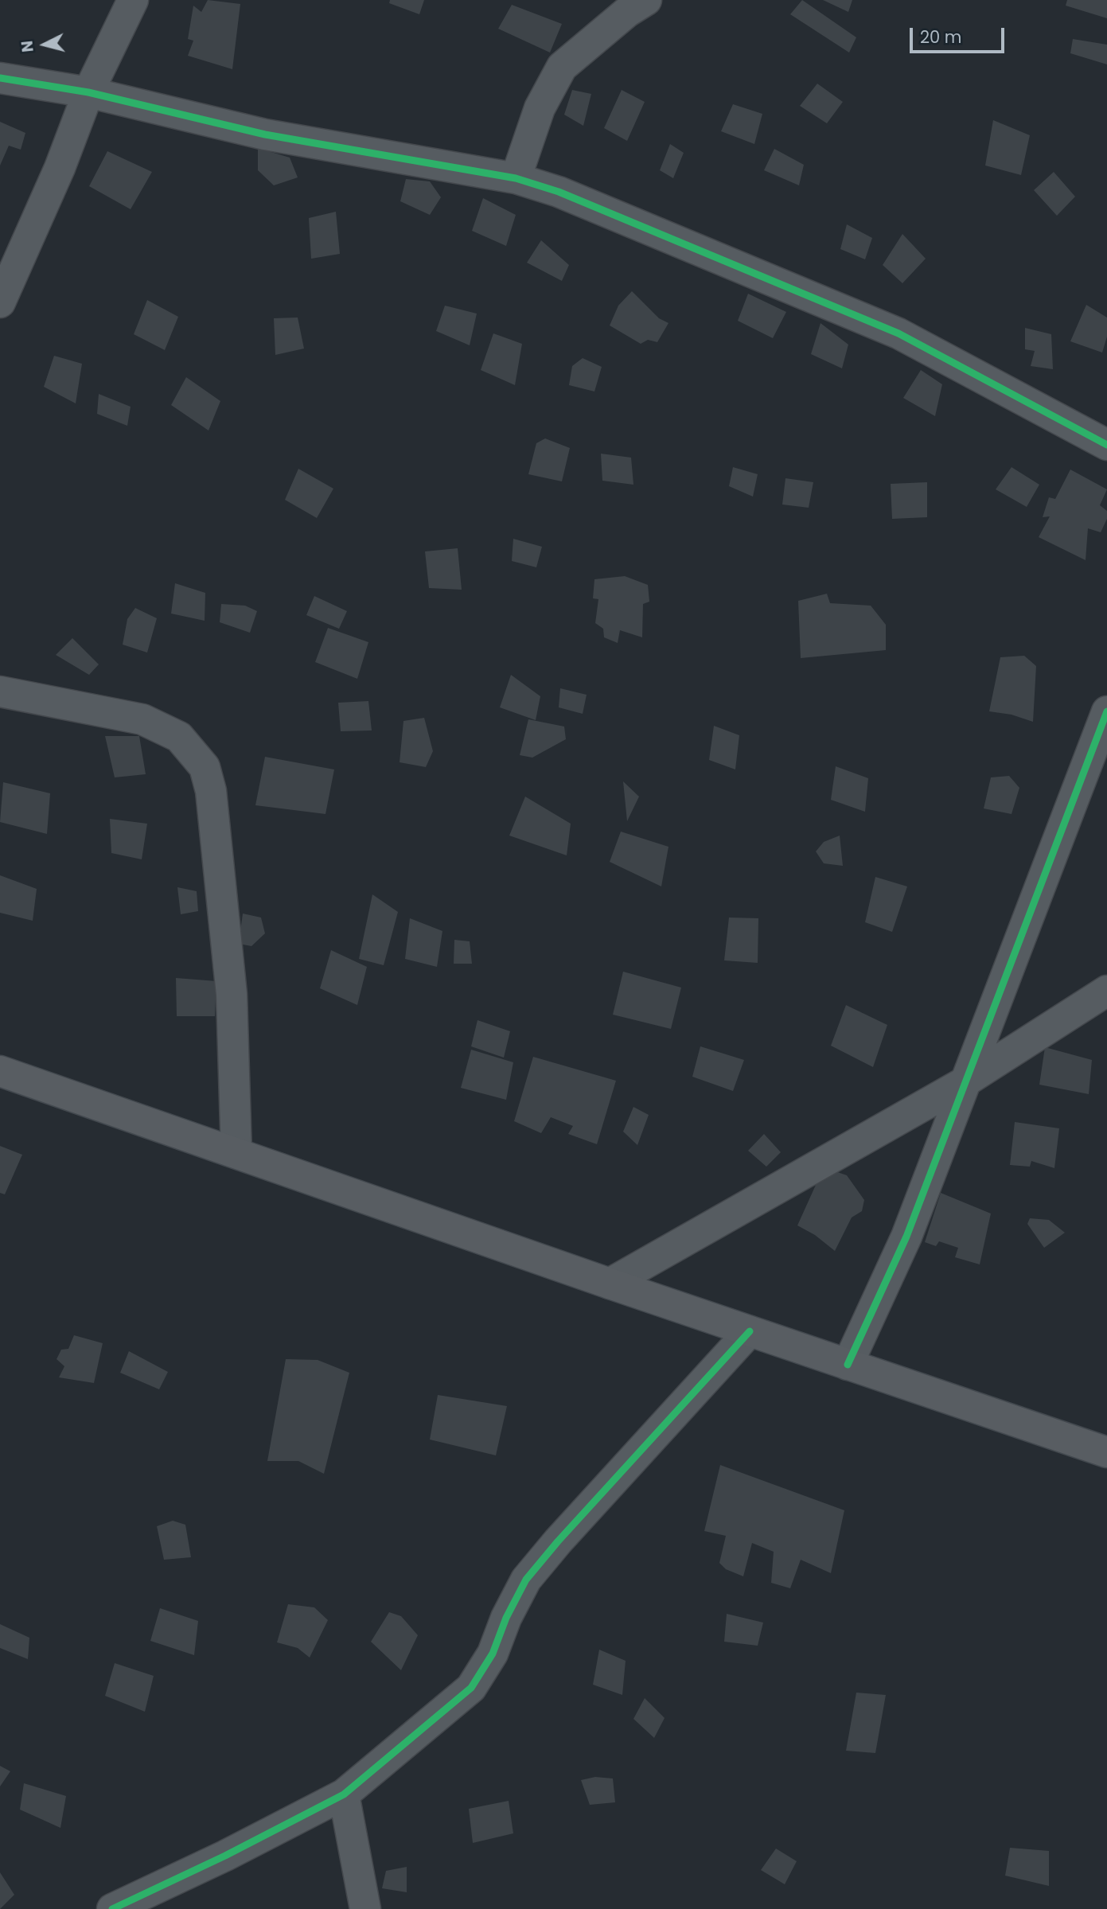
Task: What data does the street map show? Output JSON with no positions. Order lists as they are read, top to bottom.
{
  "scale_bar": "20 m",
  "north": "left"
}
